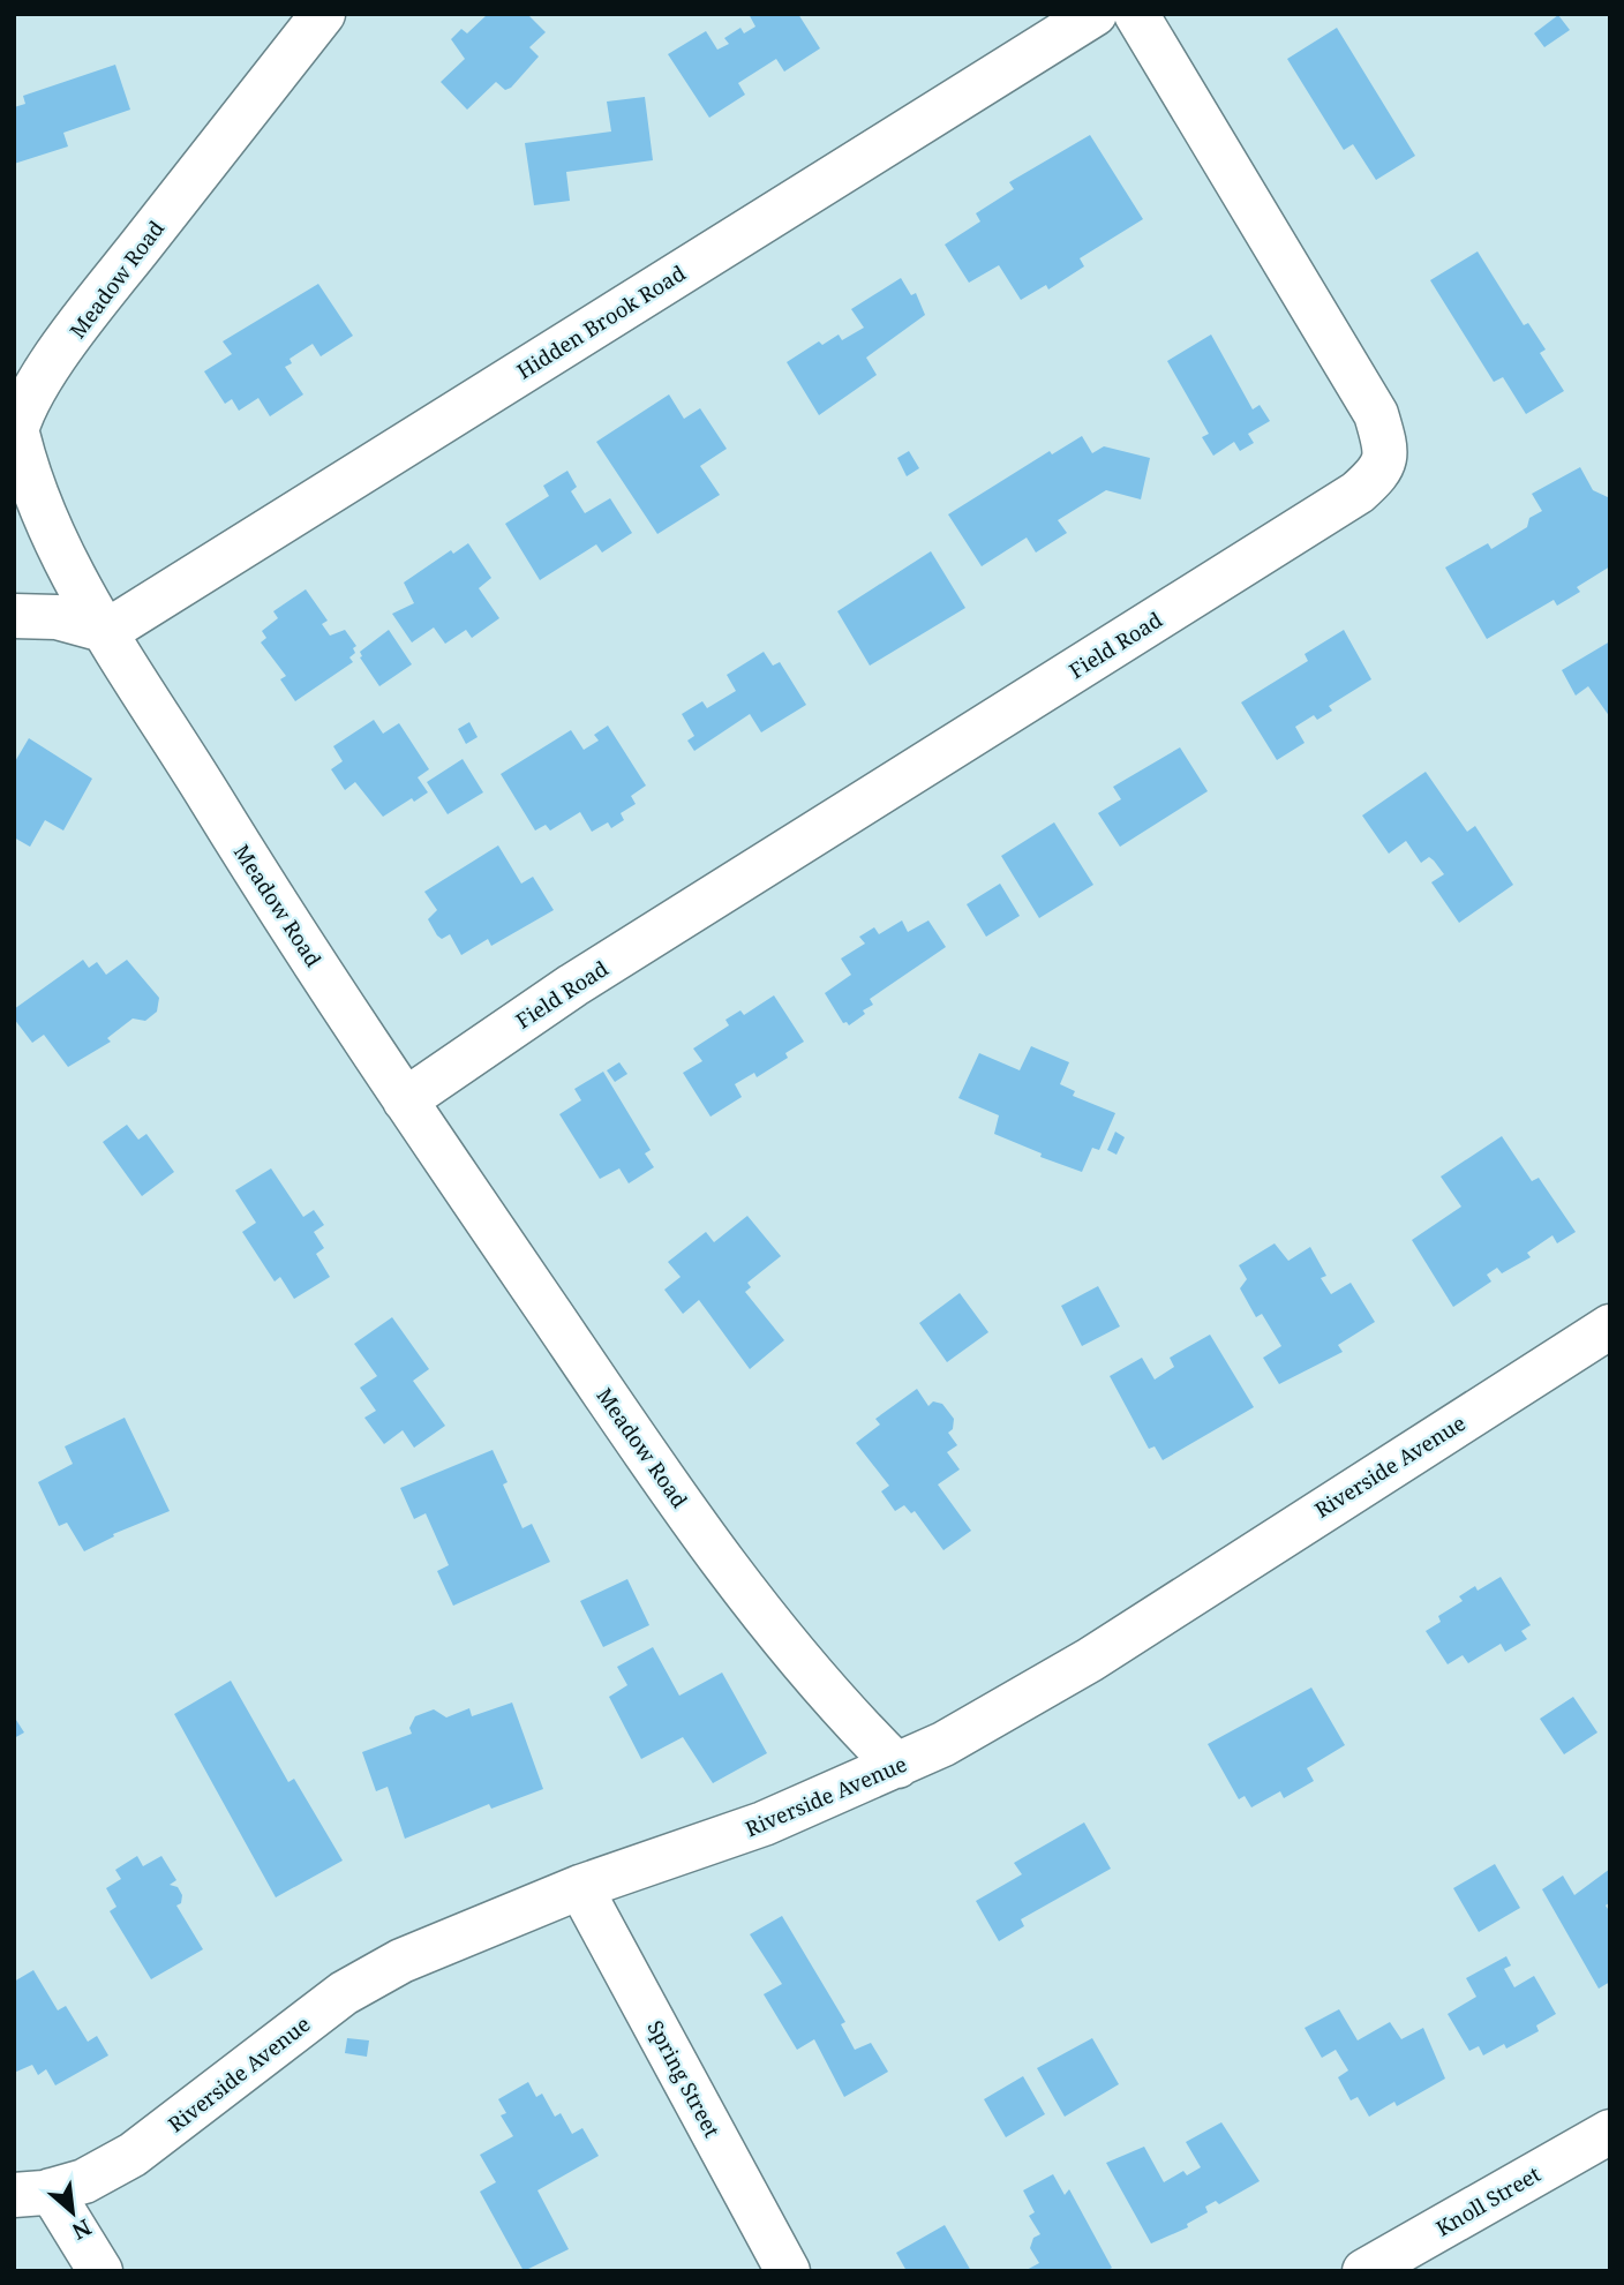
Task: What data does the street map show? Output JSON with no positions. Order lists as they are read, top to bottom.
{
  "streets": {
    "street": [
      "Meadow Road",
      "Hidden Brook Road",
      "Field Road",
      "Riverside Avenue",
      "Spring Street",
      "Knoll Street"
    ]
  },
  "crossings": [
    ["Meadow Road", "Hidden Brook Road"],
    ["Meadow Road", "Field Road"],
    ["Meadow Road", "Riverside Avenue"],
    ["Riverside Avenue", "Spring Street"]
  ],
  "north": "bottom right"
}
